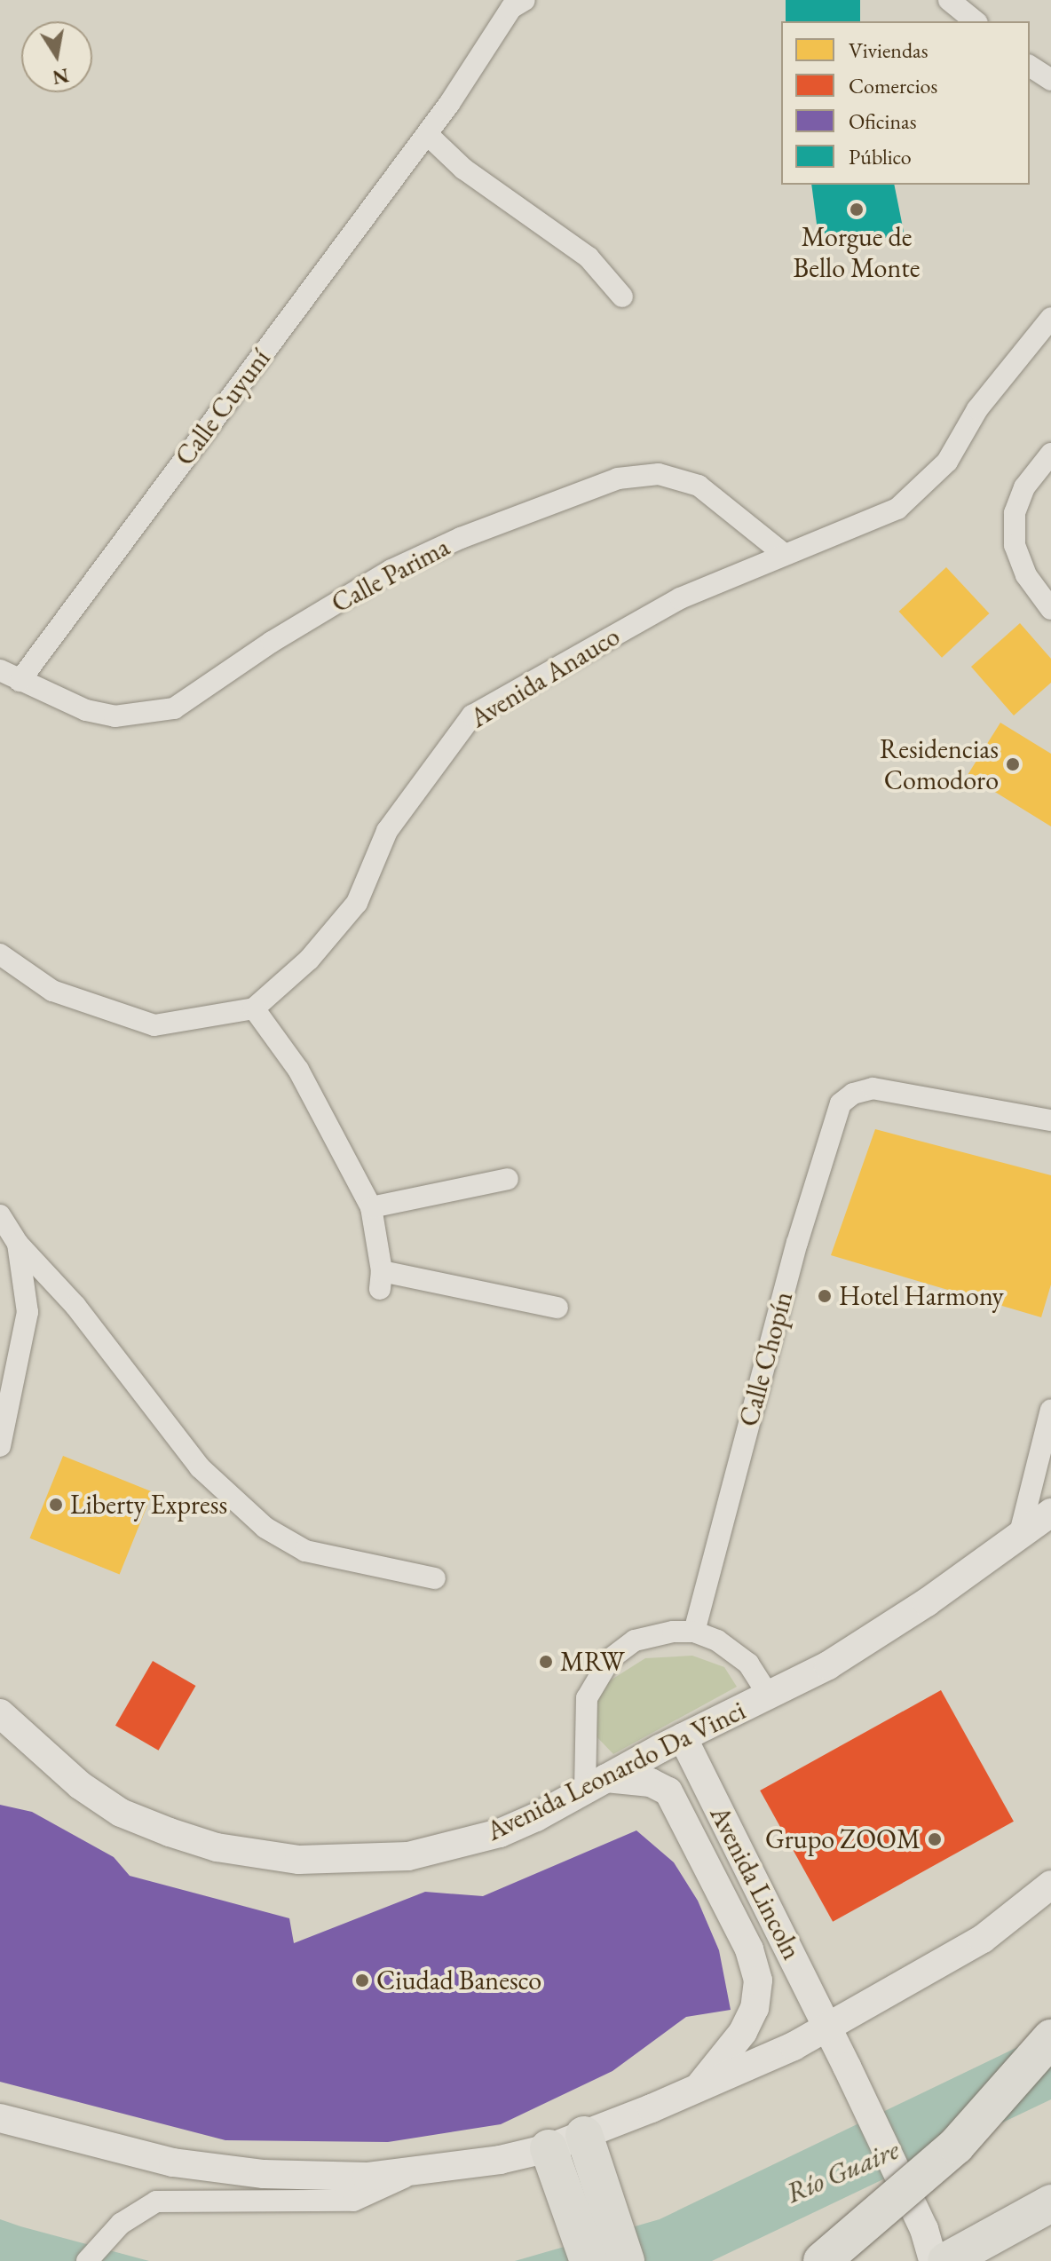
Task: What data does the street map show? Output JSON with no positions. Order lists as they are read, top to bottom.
{
  "streets": {
    "street": [
      "Calle Cuyuní",
      "Calle Parima",
      "Avenida Anauco",
      "Calle Chopín",
      "Avenida Leonardo Da Vinci",
      "Avenida Lincoln"
    ]
  },
  "crossings": [
    ["Calle Cuyuní", "Calle Parima"],
    ["Calle Parima", "Avenida Anauco"],
    ["Avenida Leonardo Da Vinci", "Avenida Lincoln"]
  ],
  "water": ["Río Guaire"],
  "places": [
    "Morgue de Bello Monte",
    "Residencias Comodoro",
    "Hotel Harmony",
    "Liberty Express",
    "MRW",
    "Grupo ZOOM",
    "Ciudad Banesco"
  ],
  "legend": [
    "Viviendas",
    "Comercios",
    "Oficinas",
    "Público"
  ],
  "north": "bottom"
}
